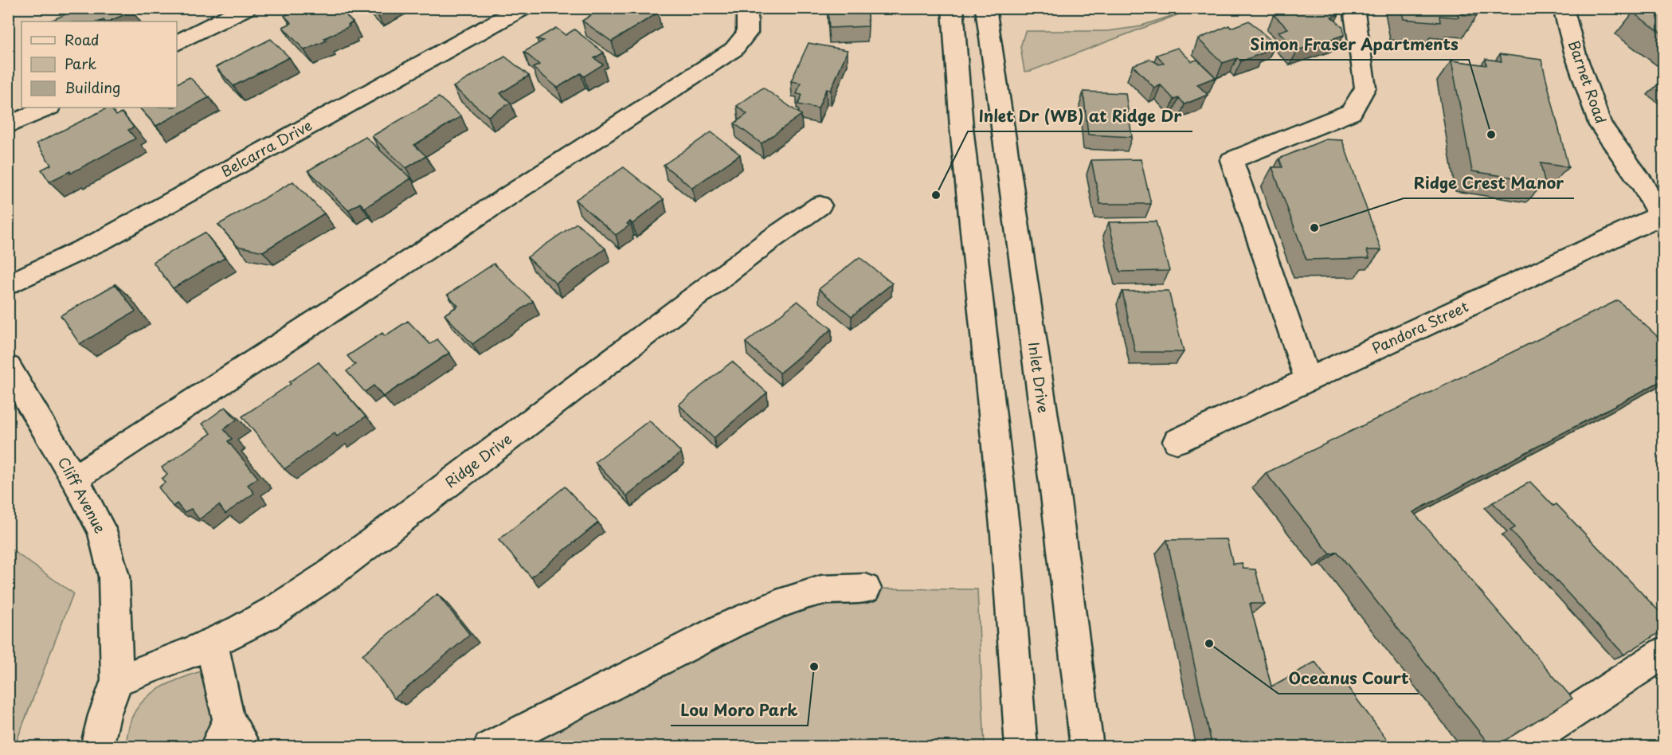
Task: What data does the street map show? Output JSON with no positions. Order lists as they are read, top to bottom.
{
  "streets": {
    "street": [
      "Barnet Road",
      "Belcarra Drive",
      "Pandora Street",
      "Inlet Drive",
      "Ridge Drive",
      "Cliff Avenue"
    ]
  },
  "crossings": [
    ["Barnet Road", "Pandora Street"],
    ["Ridge Drive", "Cliff Avenue"]
  ],
  "places": [
    "Simon Fraser Apartments",
    "Inlet Dr (WB) at Ridge Dr",
    "Ridge Crest Manor",
    "Oceanus Court",
    "Lou Moro Park"
  ],
  "legend": ["Road", "Park", "Building"]
}
